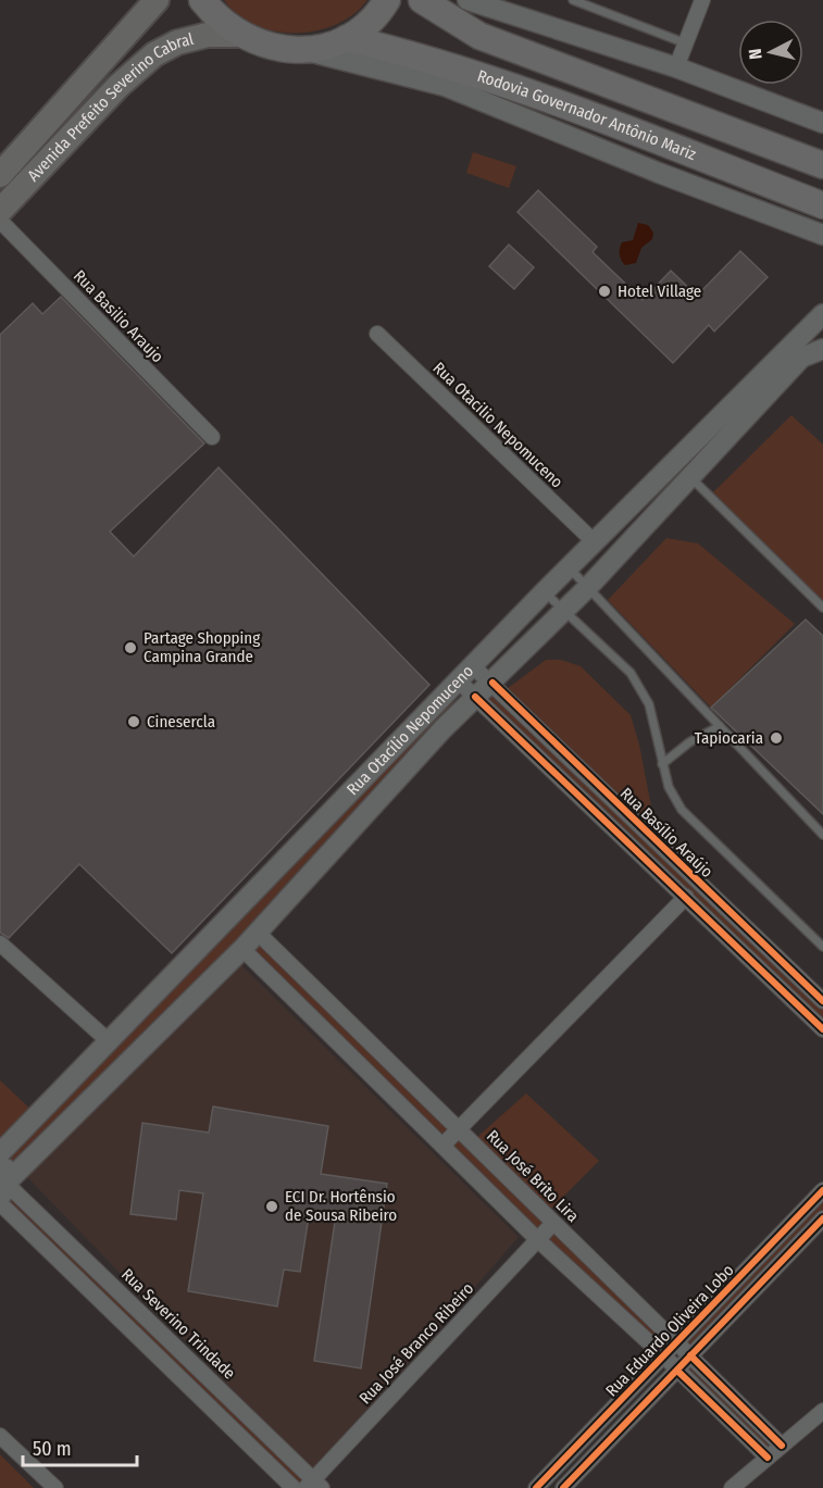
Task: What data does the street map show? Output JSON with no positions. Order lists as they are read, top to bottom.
{
  "streets": {
    "highway": ["Rodovia Governador Antônio Mariz"],
    "main road": ["Avenida Prefeito Severino Cabral"],
    "street": [
      "Rua Basilio Araujo",
      "Rua Otacilio Nepomuceno",
      "Rua Otacílio Nepomuceno",
      "Rua Basílio Araújo",
      "Rua José Brito Lira",
      "Rua Severino Trindade",
      "Rua Eduardo Oliveira Lobo",
      "Rua José Branco Ribeiro"
    ]
  },
  "crossings": [
    ["Rua Otacilio Nepomuceno", "Rua Otacílio Nepomuceno"],
    ["Rua Otacílio Nepomuceno", "Rua Basílio Araújo"],
    ["Rua Otacílio Nepomuceno", "Rua José Brito Lira"],
    ["Rua Otacílio Nepomuceno", "Rua Severino Trindade"],
    ["Rua José Brito Lira", "Rua Eduardo Oliveira Lobo"],
    ["Rua José Brito Lira", "Rua José Branco Ribeiro"],
    ["Rua Severino Trindade", "Rua José Branco Ribeiro"]
  ],
  "places": [
    "Hotel Village",
    "Partage Shopping Campina Grande",
    "Cinesercla",
    "Tapiocaria",
    "ECI Dr. Hortênsio de Sousa Ribeiro"
  ],
  "scale_bar": "50 m",
  "north": "left"
}
